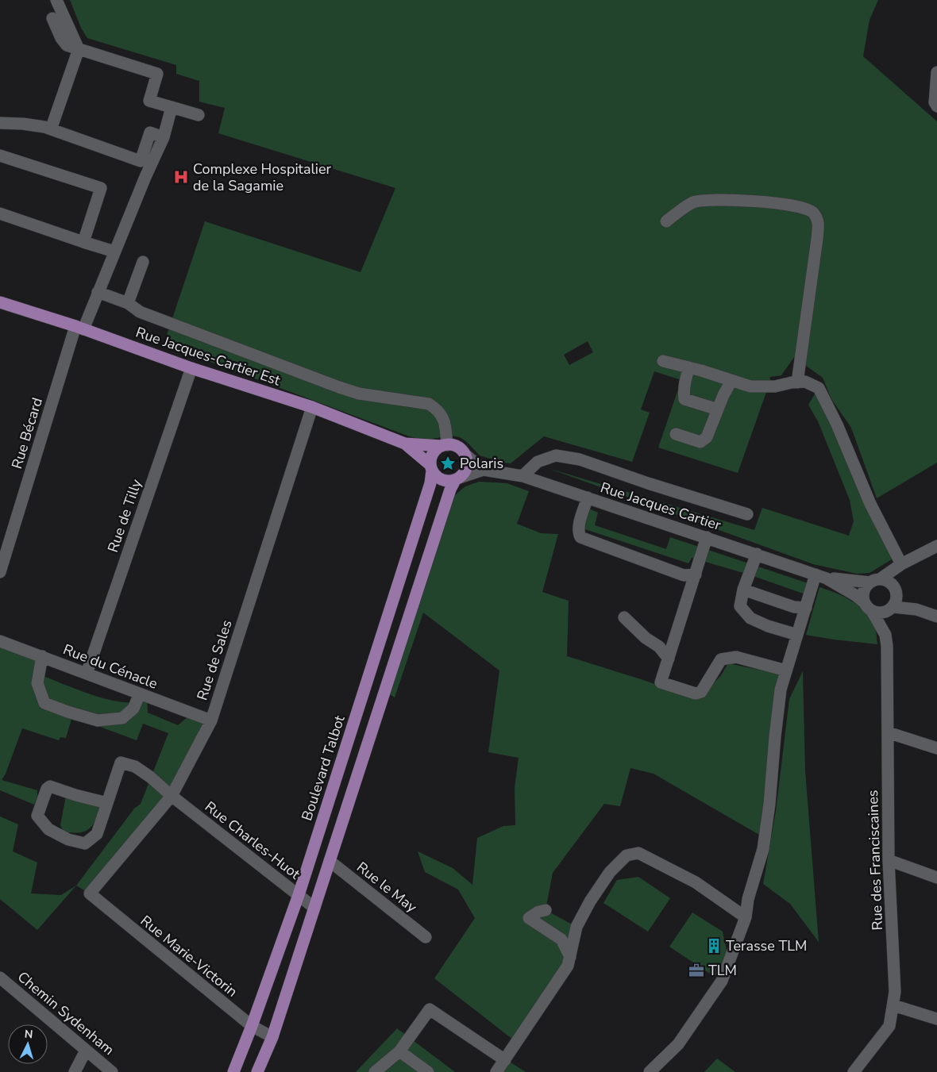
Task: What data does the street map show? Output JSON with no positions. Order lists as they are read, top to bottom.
{
  "streets": {
    "main road": ["Rue Jacques-Cartier Est", "Boulevard Talbot"],
    "street": [
      "Rue Bécard",
      "Rue Jacques Cartier",
      "Rue de Tilly",
      "Rue de Sales",
      "Rue du Cénacle",
      "Rue Charles-Huot",
      "Rue des Franciscaines",
      "Rue le May",
      "Rue Marie-Victorin",
      "Chemin Sydenham"
    ]
  },
  "crossings": [
    ["Rue Jacques-Cartier Est", "Rue Bécard"],
    ["Rue Jacques-Cartier Est", "Rue Jacques Cartier"],
    ["Rue Jacques-Cartier Est", "Rue de Tilly"],
    ["Rue Jacques-Cartier Est", "Rue de Sales"],
    ["Rue Jacques-Cartier Est", "Boulevard Talbot"],
    ["Rue Jacques Cartier", "Boulevard Talbot"],
    ["Rue Jacques Cartier", "Rue des Franciscaines"],
    ["Rue de Tilly", "Rue du Cénacle"],
    ["Rue de Sales", "Rue du Cénacle"],
    ["Rue de Sales", "Rue Charles-Huot"],
    ["Rue de Sales", "Rue Marie-Victorin"],
    ["Boulevard Talbot", "Rue Charles-Huot"],
    ["Boulevard Talbot", "Rue Marie-Victorin"]
  ],
  "places": {
    "hospital": ["Complexe Hospitalier de la Sagamie"],
    "place": ["Polaris"],
    "building": ["Terasse TLM"],
    "office": ["TLM"]
  },
  "north": "top"
}
